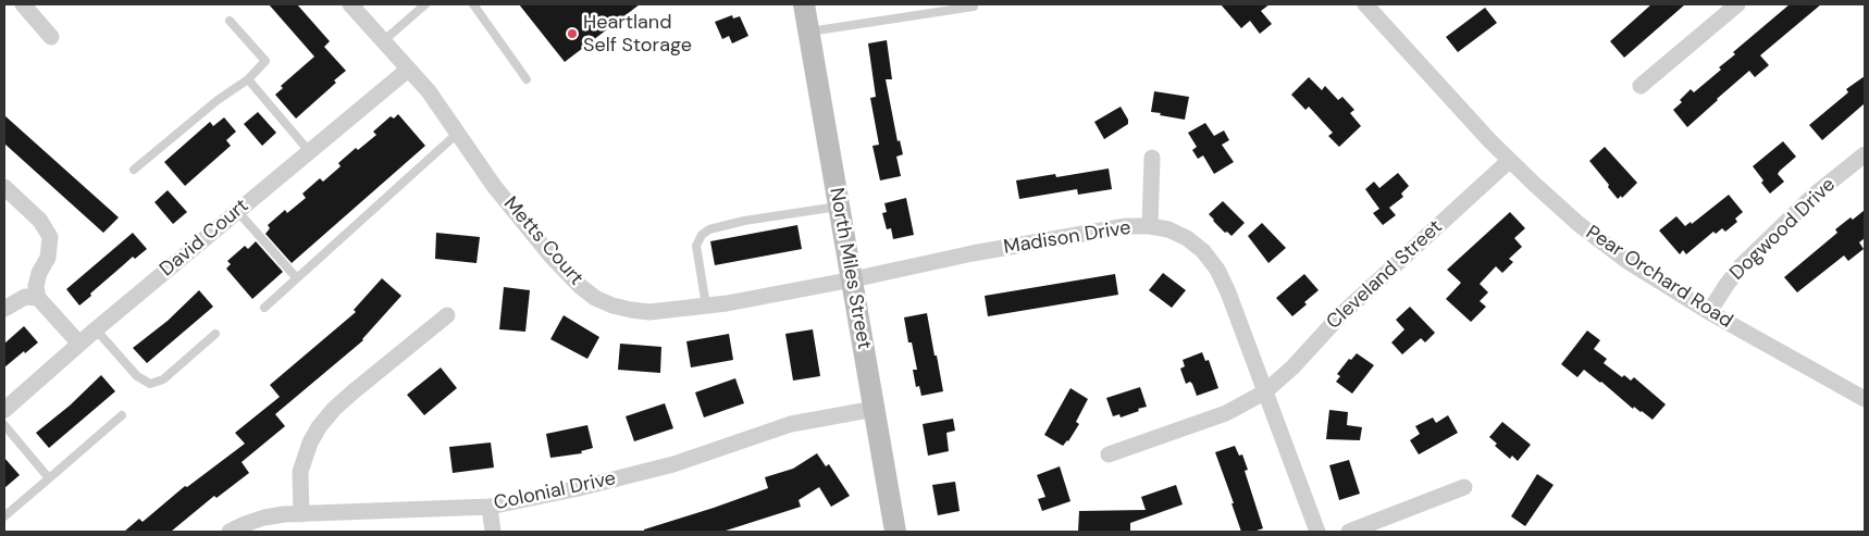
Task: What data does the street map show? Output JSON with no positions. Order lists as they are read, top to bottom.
{
  "streets": {
    "main road": ["North Miles Street"],
    "street": [
      "Dogwood Drive",
      "David Court",
      "Madison Drive",
      "Metts Court",
      "Cleveland Street",
      "Pear Orchard Road",
      "Colonial Drive"
    ]
  },
  "crossings": [
    ["Dogwood Drive", "Pear Orchard Road"],
    ["David Court", "Metts Court"],
    ["Madison Drive", "Metts Court"],
    ["Madison Drive", "North Miles Street"],
    ["Madison Drive", "Cleveland Street"],
    ["Metts Court", "North Miles Street"],
    ["North Miles Street", "Colonial Drive"],
    ["Cleveland Street", "Pear Orchard Road"]
  ],
  "places": ["Heartland Self Storage"]
}
